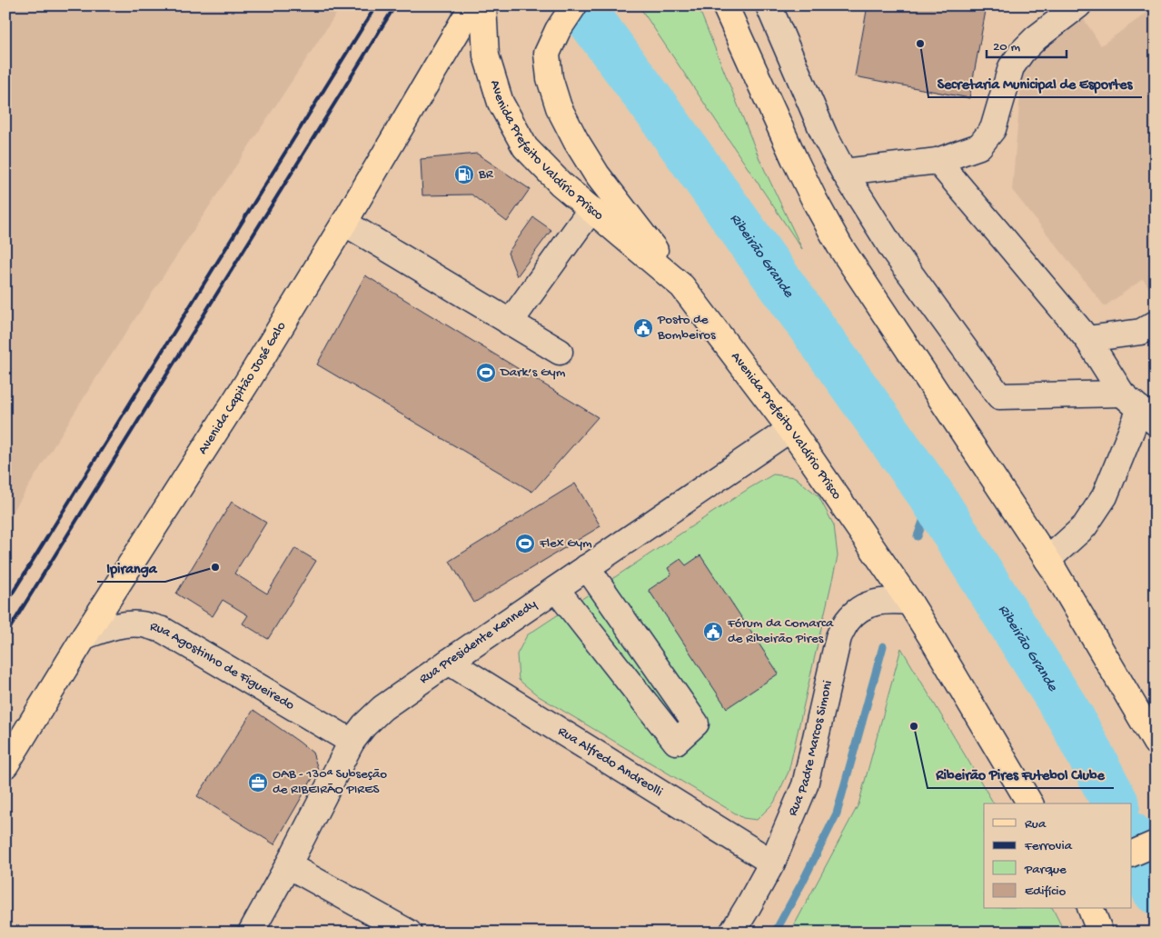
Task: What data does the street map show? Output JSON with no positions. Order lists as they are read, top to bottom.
{
  "streets": {
    "main road": ["Avenida Prefeito Valdírio Prisco", "Avenida Capitão José Galo"],
    "street": [
      "Rua Presidente Kennedy",
      "Rua Agostinho de Figueiredo",
      "Rua Padre Marcos Simoni",
      "Rua Alfredo Andreolli"
    ]
  },
  "crossings": [
    ["Avenida Prefeito Valdírio Prisco", "Rua Presidente Kennedy"],
    ["Avenida Prefeito Valdírio Prisco", "Rua Padre Marcos Simoni"],
    ["Avenida Capitão José Galo", "Rua Agostinho de Figueiredo"],
    ["Rua Presidente Kennedy", "Rua Agostinho de Figueiredo"],
    ["Rua Presidente Kennedy", "Rua Alfredo Andreolli"],
    ["Rua Padre Marcos Simoni", "Rua Alfredo Andreolli"]
  ],
  "water": ["Ribeirão Grande"],
  "places": {
    "other": ["Secretaria Municipal de Esportes", "Ipiranga", "Ribeirão Pires Futebol Clube"],
    "fuel station": ["BR"],
    "public building": ["Posto de Bombeiros", "Fórum da Comarca de Ribeirão Pires"],
    "sports": ["Dark’s Gym", "Flex Gym"],
    "office": ["OAB - 130ª Subseção de RIBEIRÃO PIRES"]
  },
  "legend": [
    "Rua",
    "Ferrovia",
    "Parque",
    "Edifício"
  ],
  "scale_bar": "20 m"
}
